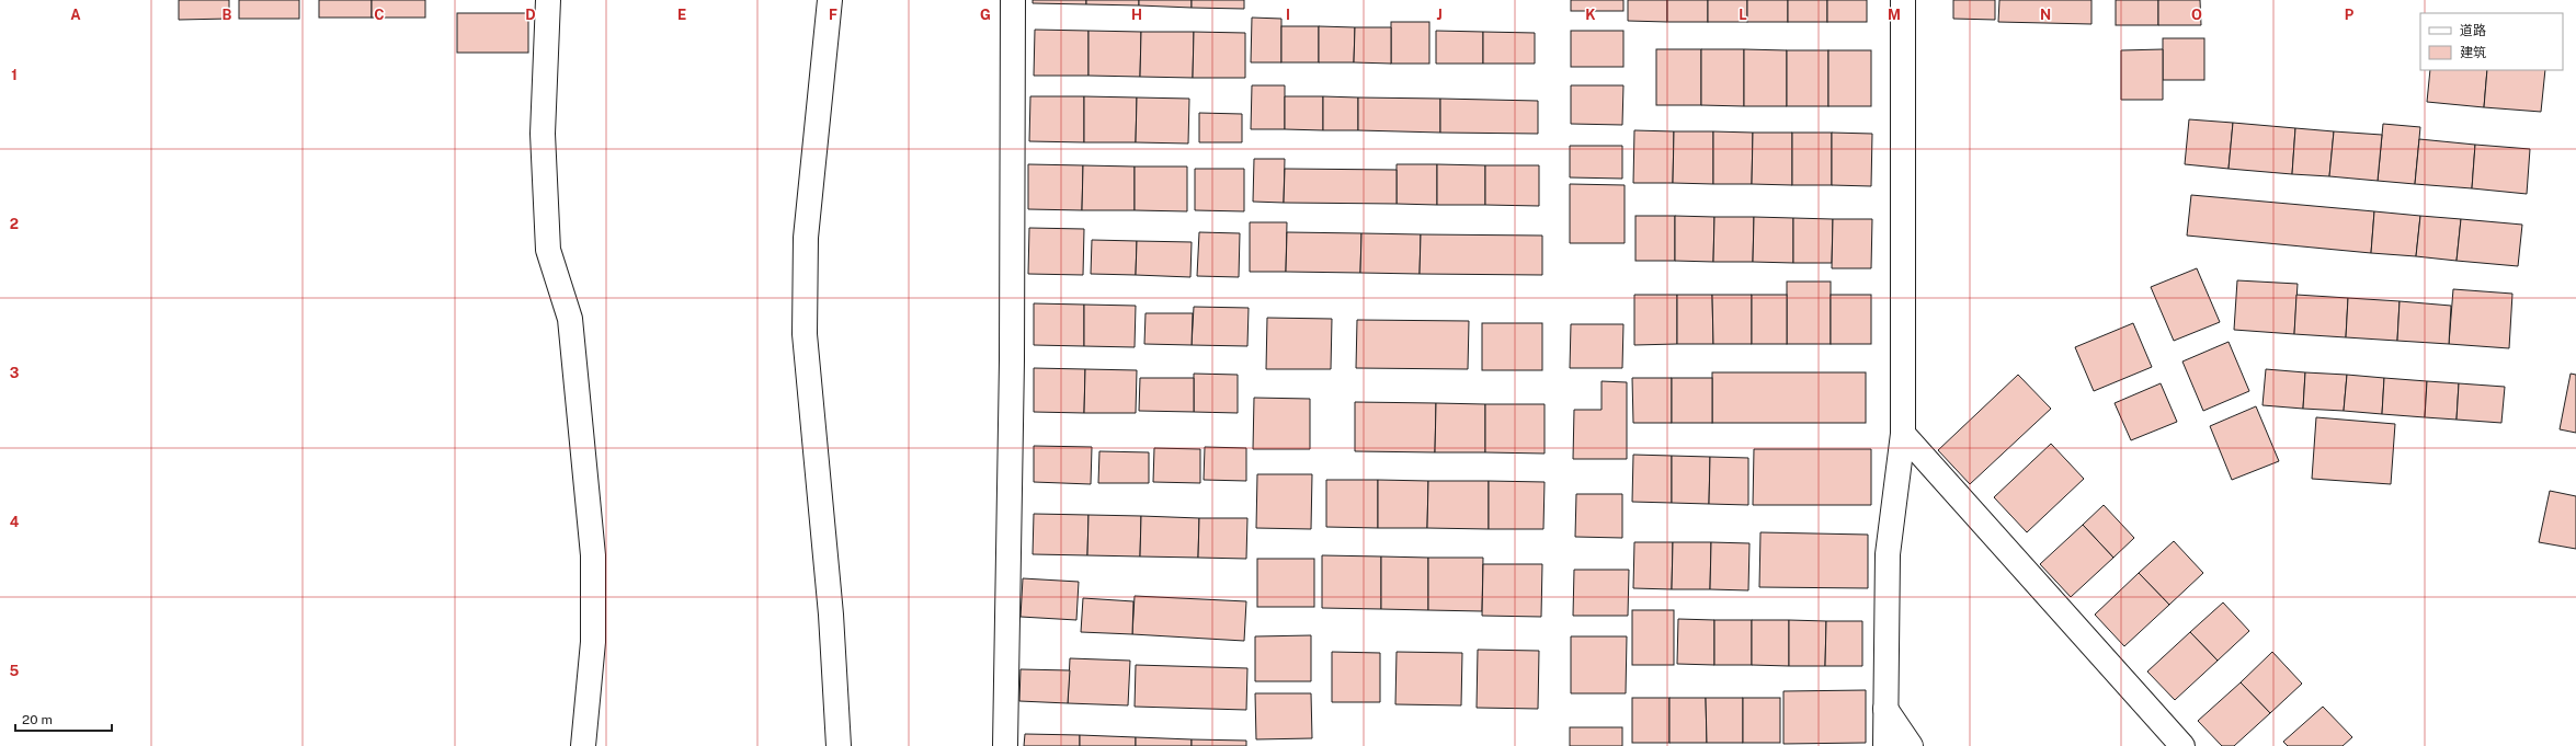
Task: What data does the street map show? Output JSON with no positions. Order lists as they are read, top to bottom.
{
  "legend": ["道路", "建筑"],
  "scale_bar": "20 m",
  "grid": {
    "columns": [
      "A",
      "B",
      "C",
      "D",
      "E",
      "F",
      "G",
      "H",
      "I",
      "J",
      "K",
      "L",
      "M",
      "N",
      "O",
      "P"
    ],
    "rows": [
      "1",
      "2",
      "3",
      "4",
      "5"
    ]
  }
}
